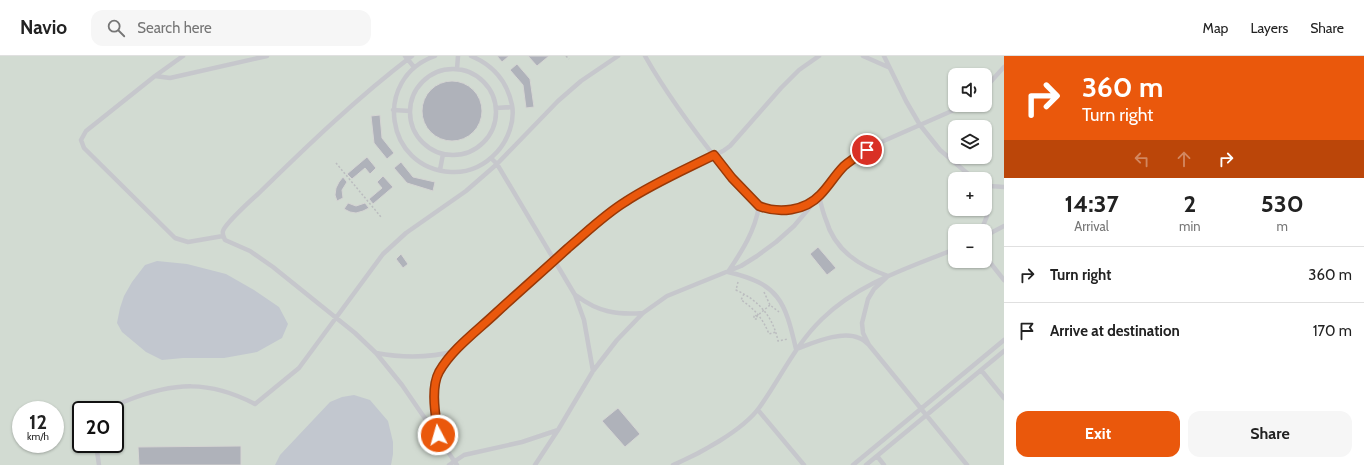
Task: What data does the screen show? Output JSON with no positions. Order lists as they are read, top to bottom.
{
  "page": {
    "header": "Navio",
    "search": "Search here",
    "nav": ["Map", "Layers", "Share"],
    "turn": ["360 m", "Turn right"],
    "map_buttons": ["+", "−"],
    "eta": [
      "14:37",
      "Arrival",
      "2",
      "min",
      "530",
      "m"
    ],
    "list": [
      {
        "name": "Turn right",
        "value": "360 m"
      },
      {
        "name": "Arrive at destination",
        "value": "170 m"
      }
    ],
    "speed": "12 km/h",
    "limit": "20",
    "buttons": ["Exit", "Share"]
  }
}
